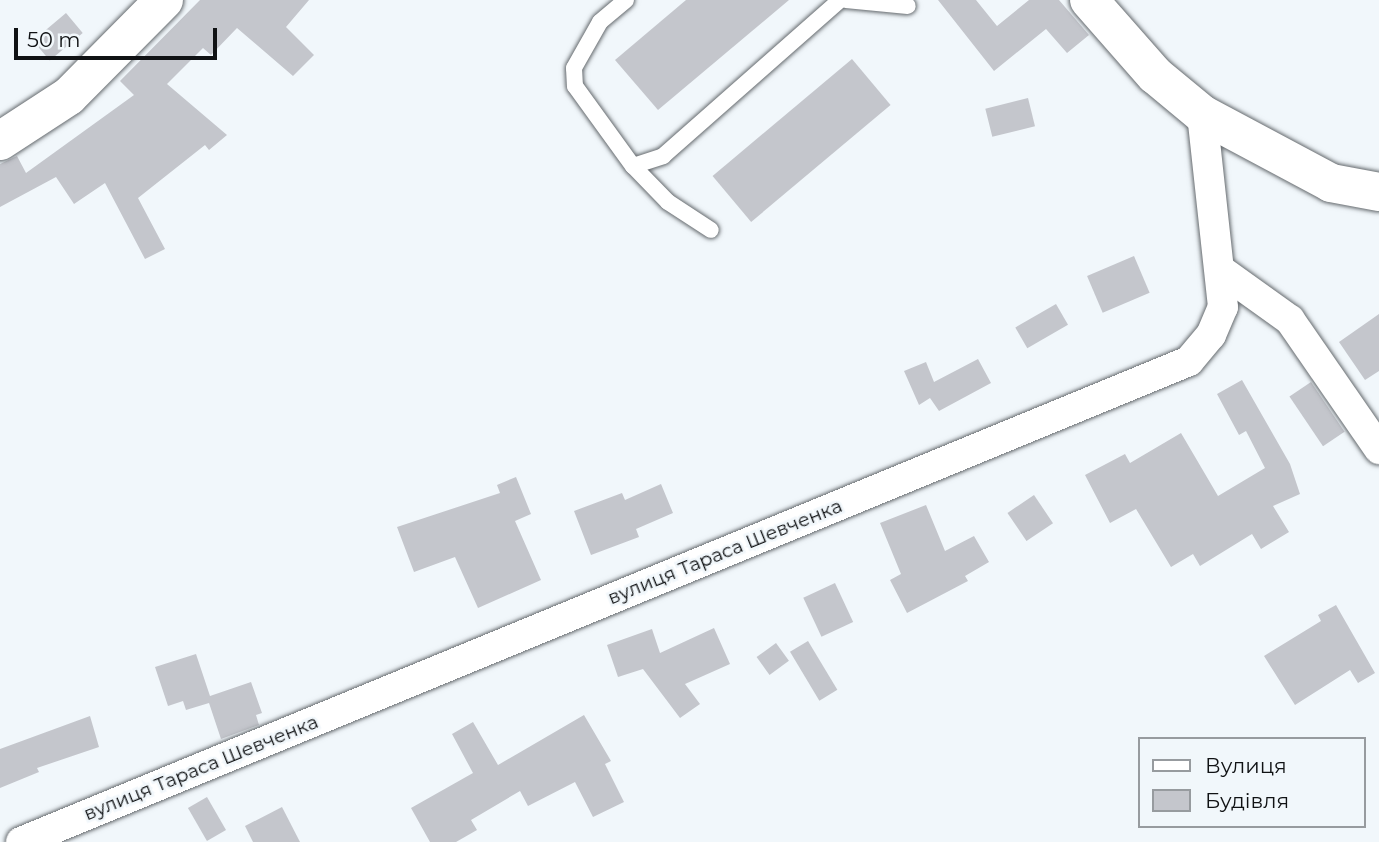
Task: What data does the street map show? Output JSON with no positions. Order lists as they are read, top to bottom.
{
  "streets": {
    "street": ["вулиця Тараса Шевченка"]
  },
  "legend": ["Вулиця", "Будівля"],
  "scale_bar": "50 m"
}
